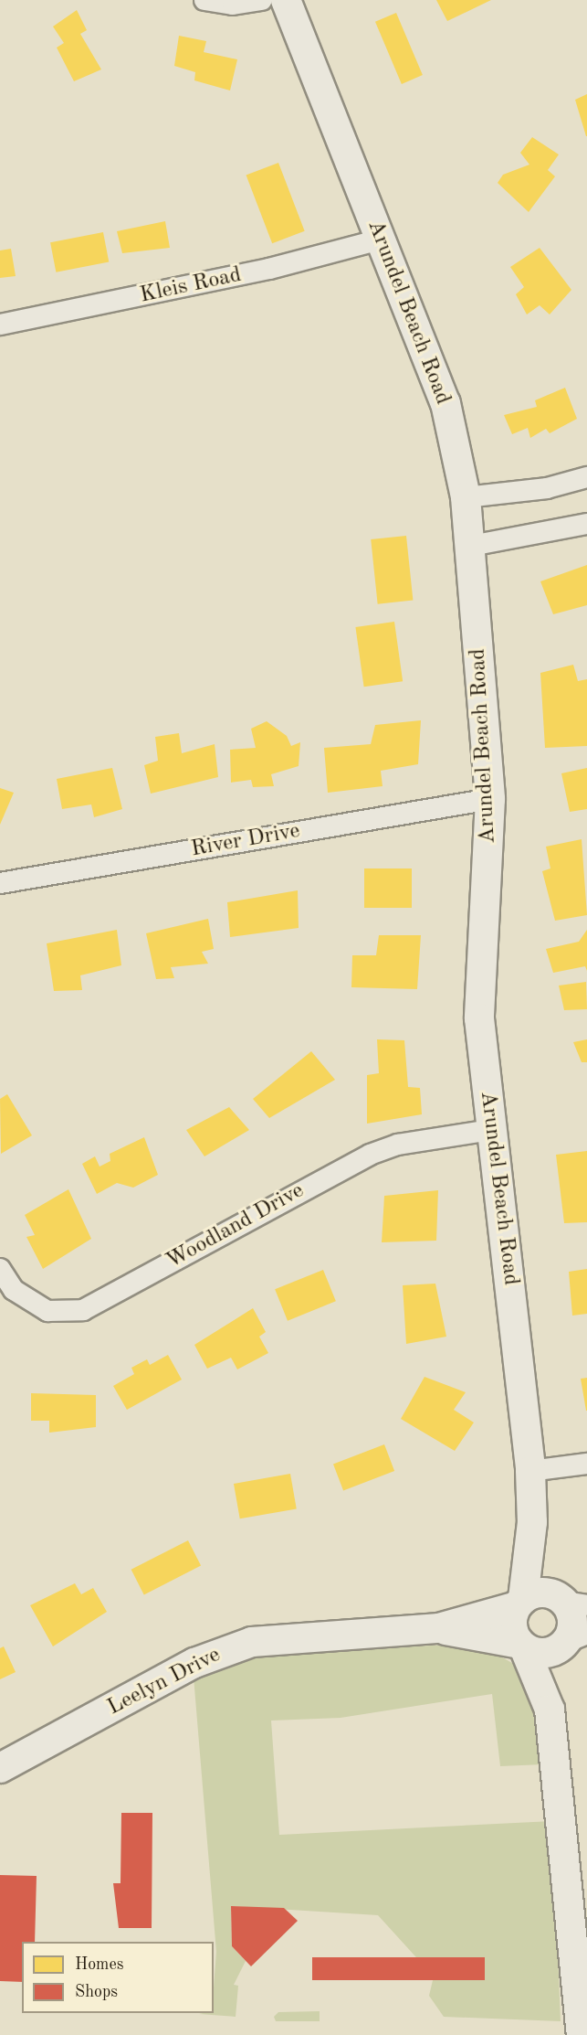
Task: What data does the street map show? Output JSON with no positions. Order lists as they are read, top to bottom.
{
  "streets": {
    "street": [
      "Kleis Road",
      "Arundel Beach Road",
      "River Drive",
      "Woodland Drive",
      "Leelyn Drive"
    ]
  },
  "crossings": [
    ["Kleis Road", "Arundel Beach Road"],
    ["Arundel Beach Road", "River Drive"],
    ["Arundel Beach Road", "Woodland Drive"],
    ["Arundel Beach Road", "Leelyn Drive"]
  ],
  "legend": ["Homes", "Shops"]
}
